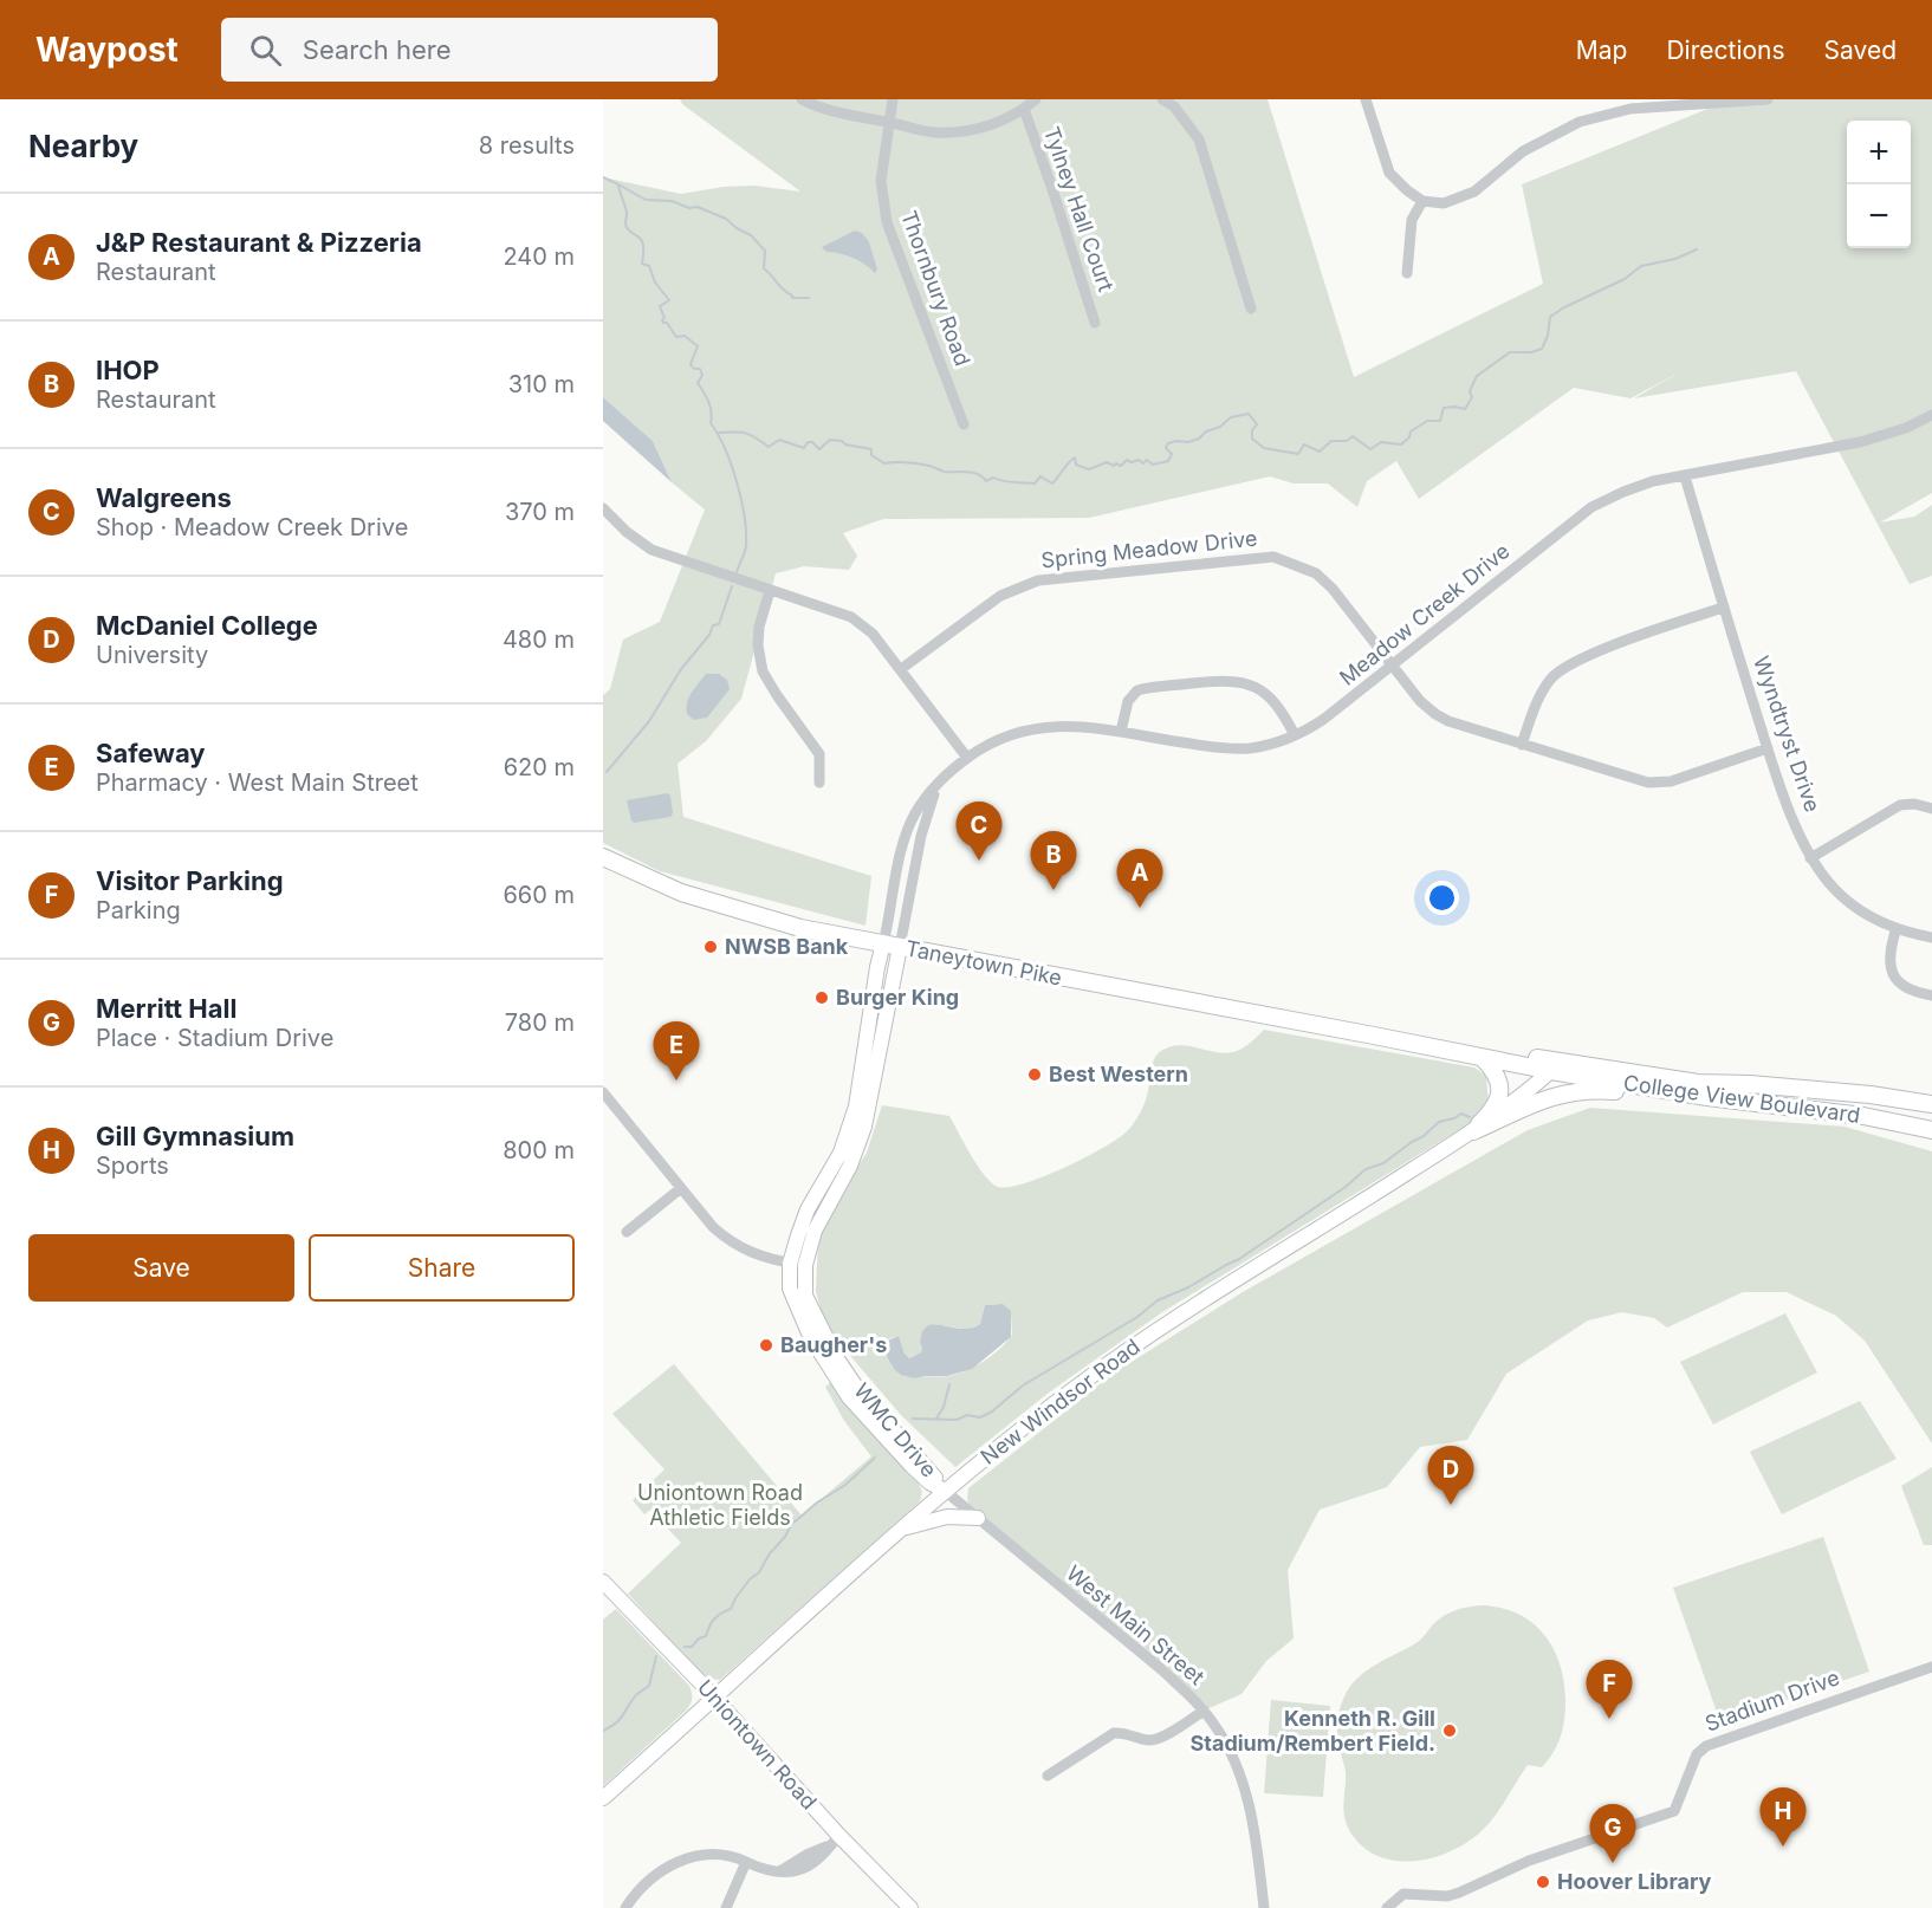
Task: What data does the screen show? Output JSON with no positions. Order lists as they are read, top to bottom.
{
  "streets": {
    "highway": ["Taneytown Pike", "College View Boulevard"],
    "main road": ["New Windsor Road", "WMC Drive", "Uniontown Road"],
    "street": [
      "Tylney Hall Court",
      "Thornbury Road",
      "Spring Meadow Drive",
      "Meadow Creek Drive",
      "Wyndtryst Drive",
      "West Main Street",
      "Stadium Drive"
    ]
  },
  "crossings": [
    ["Spring Meadow Drive", "Meadow Creek Drive"],
    ["Spring Meadow Drive", "Wyndtryst Drive"],
    ["Meadow Creek Drive", "Wyndtryst Drive"],
    ["Meadow Creek Drive", "Taneytown Pike"],
    ["Meadow Creek Drive", "WMC Drive"],
    ["Taneytown Pike", "College View Boulevard"],
    ["Taneytown Pike", "New Windsor Road"],
    ["Taneytown Pike", "WMC Drive"],
    ["College View Boulevard", "New Windsor Road"],
    ["New Windsor Road", "WMC Drive"],
    ["New Windsor Road", "West Main Street"],
    ["New Windsor Road", "Uniontown Road"],
    ["WMC Drive", "West Main Street"]
  ],
  "parks": ["Uniontown Road Athletic Fields"],
  "places": [
    "NWSB Bank",
    "Burger King",
    "Best Western",
    "Baugher's",
    "Kenneth R. Gill Stadium/Rembert Field.",
    "Hoover Library"
  ],
  "page": {
    "header": "Waypost",
    "search": "Search here",
    "nav": ["Map", "Directions", "Saved"],
    "heading": ["Nearby", "8 results"],
    "map_buttons": ["+", "−"],
    "list": [
      {
        "mark": "A",
        "name": "J&P Restaurant & Pizzeria",
        "note": "Restaurant",
        "value": "240 m"
      },
      {
        "mark": "B",
        "name": "IHOP",
        "note": "Restaurant",
        "value": "310 m"
      },
      {
        "mark": "C",
        "name": "Walgreens",
        "note": "Shop · Meadow Creek Drive",
        "value": "370 m"
      },
      {
        "mark": "D",
        "name": "McDaniel College",
        "note": "University",
        "value": "480 m"
      },
      {
        "mark": "E",
        "name": "Safeway",
        "note": "Pharmacy · West Main Street",
        "value": "620 m"
      },
      {
        "mark": "F",
        "name": "Visitor Parking",
        "note": "Parking",
        "value": "660 m"
      },
      {
        "mark": "G",
        "name": "Merritt Hall",
        "note": "Place · Stadium Drive",
        "value": "780 m"
      },
      {
        "mark": "H",
        "name": "Gill Gymnasium",
        "note": "Sports",
        "value": "800 m"
      }
    ],
    "pins": [
      "C",
      "B",
      "A",
      "E",
      "D",
      "F",
      "H",
      "G"
    ],
    "buttons": ["Save", "Share"]
  }
}
